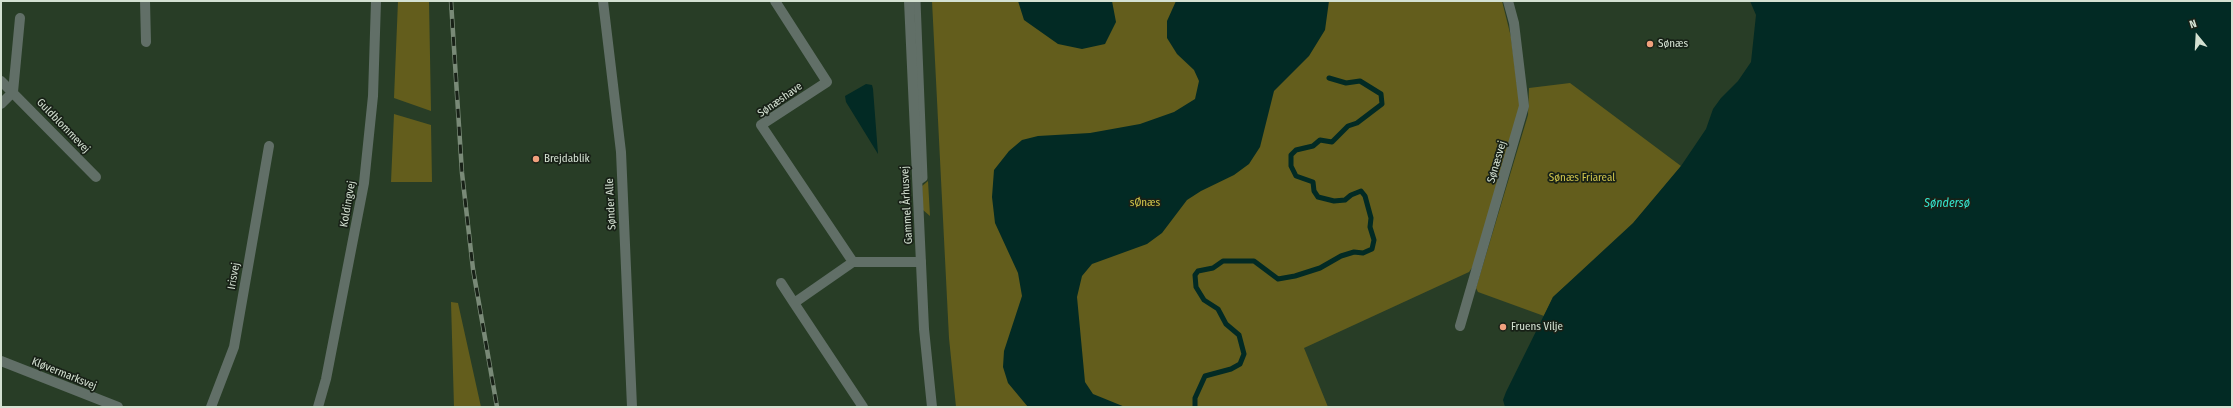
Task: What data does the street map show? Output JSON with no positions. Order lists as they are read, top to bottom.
{
  "streets": {
    "street": [
      "Sønæshave",
      "Guldblommevej",
      "Sønæsvej",
      "Koldingvej",
      "Sønder Alle",
      "Gammel Århusvej",
      "Irisvej",
      "Kløvermarksvej"
    ]
  },
  "water": ["Søndersø"],
  "parks": ["Sønæs Friareal", "sØnæs"],
  "places": ["Sønæs", "Brejdablik", "Fruens Vilje"],
  "north": "top"
}
